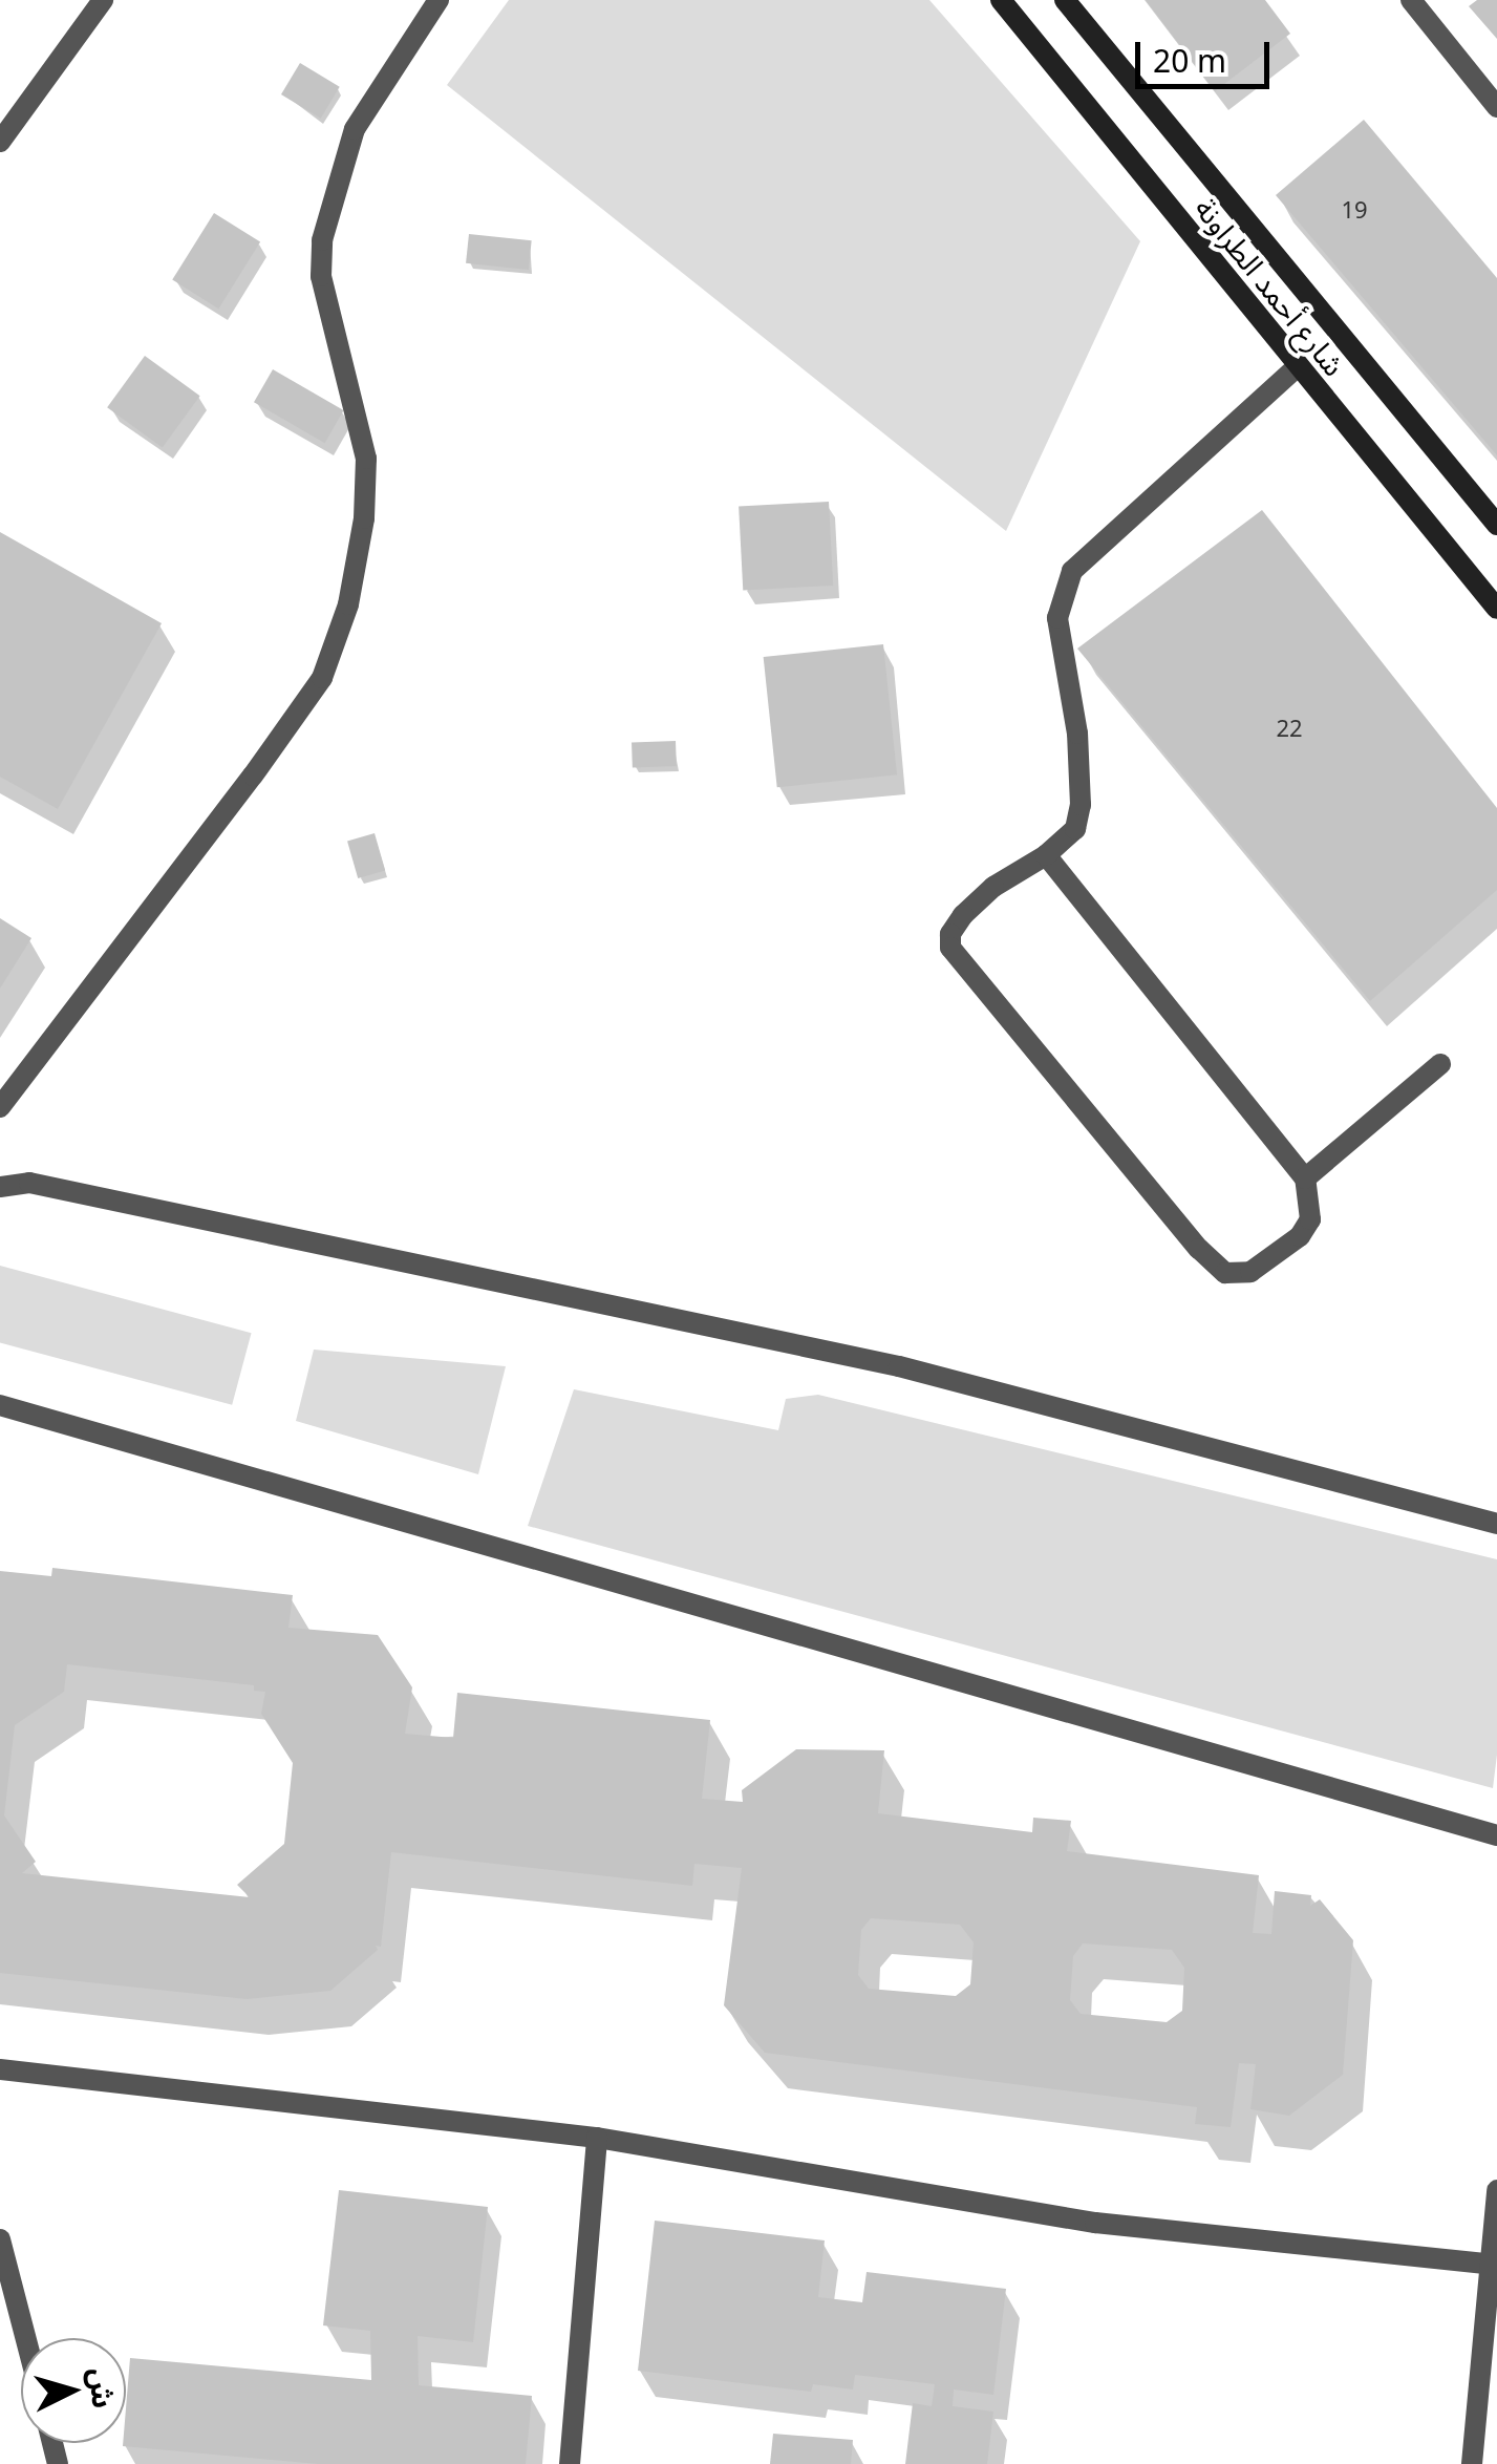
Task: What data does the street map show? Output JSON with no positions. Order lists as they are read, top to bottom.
{
  "streets": {
    "street": ["شارع أحمد الطراونة"]
  },
  "house_numbers": ["19", "22"],
  "scale_bar": "20 m",
  "north": "right"
}
